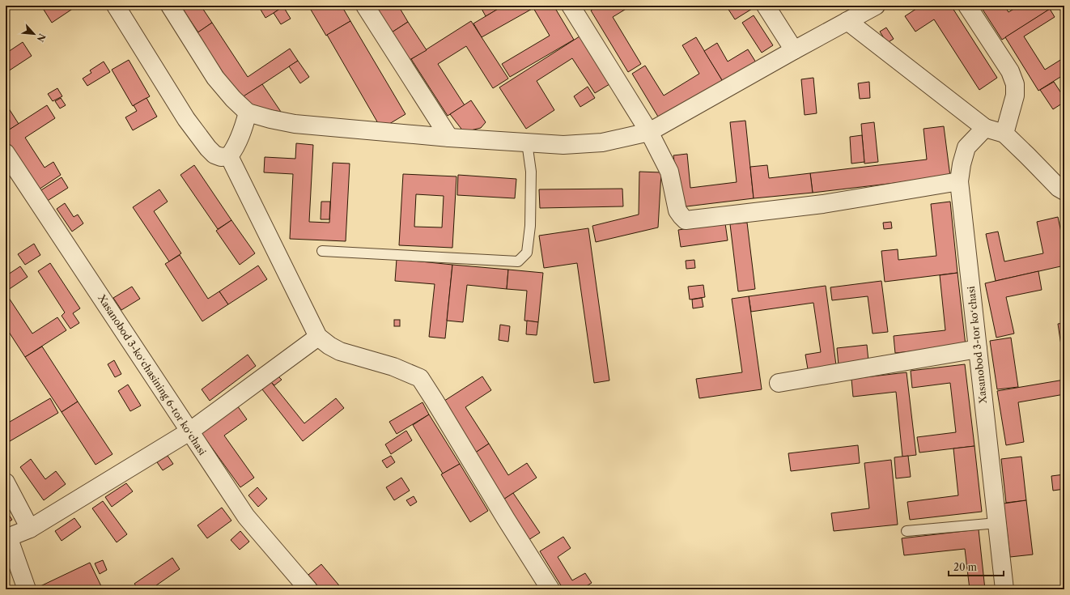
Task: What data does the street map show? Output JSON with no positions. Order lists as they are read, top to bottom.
{
  "streets": {
    "street": ["Xasanobod 3-tor koʻchasi", "Xasanobod 3-koʻchasining 6-tor koʻchasi"]
  },
  "scale_bar": "20 m",
  "north": "bottom right"
}
